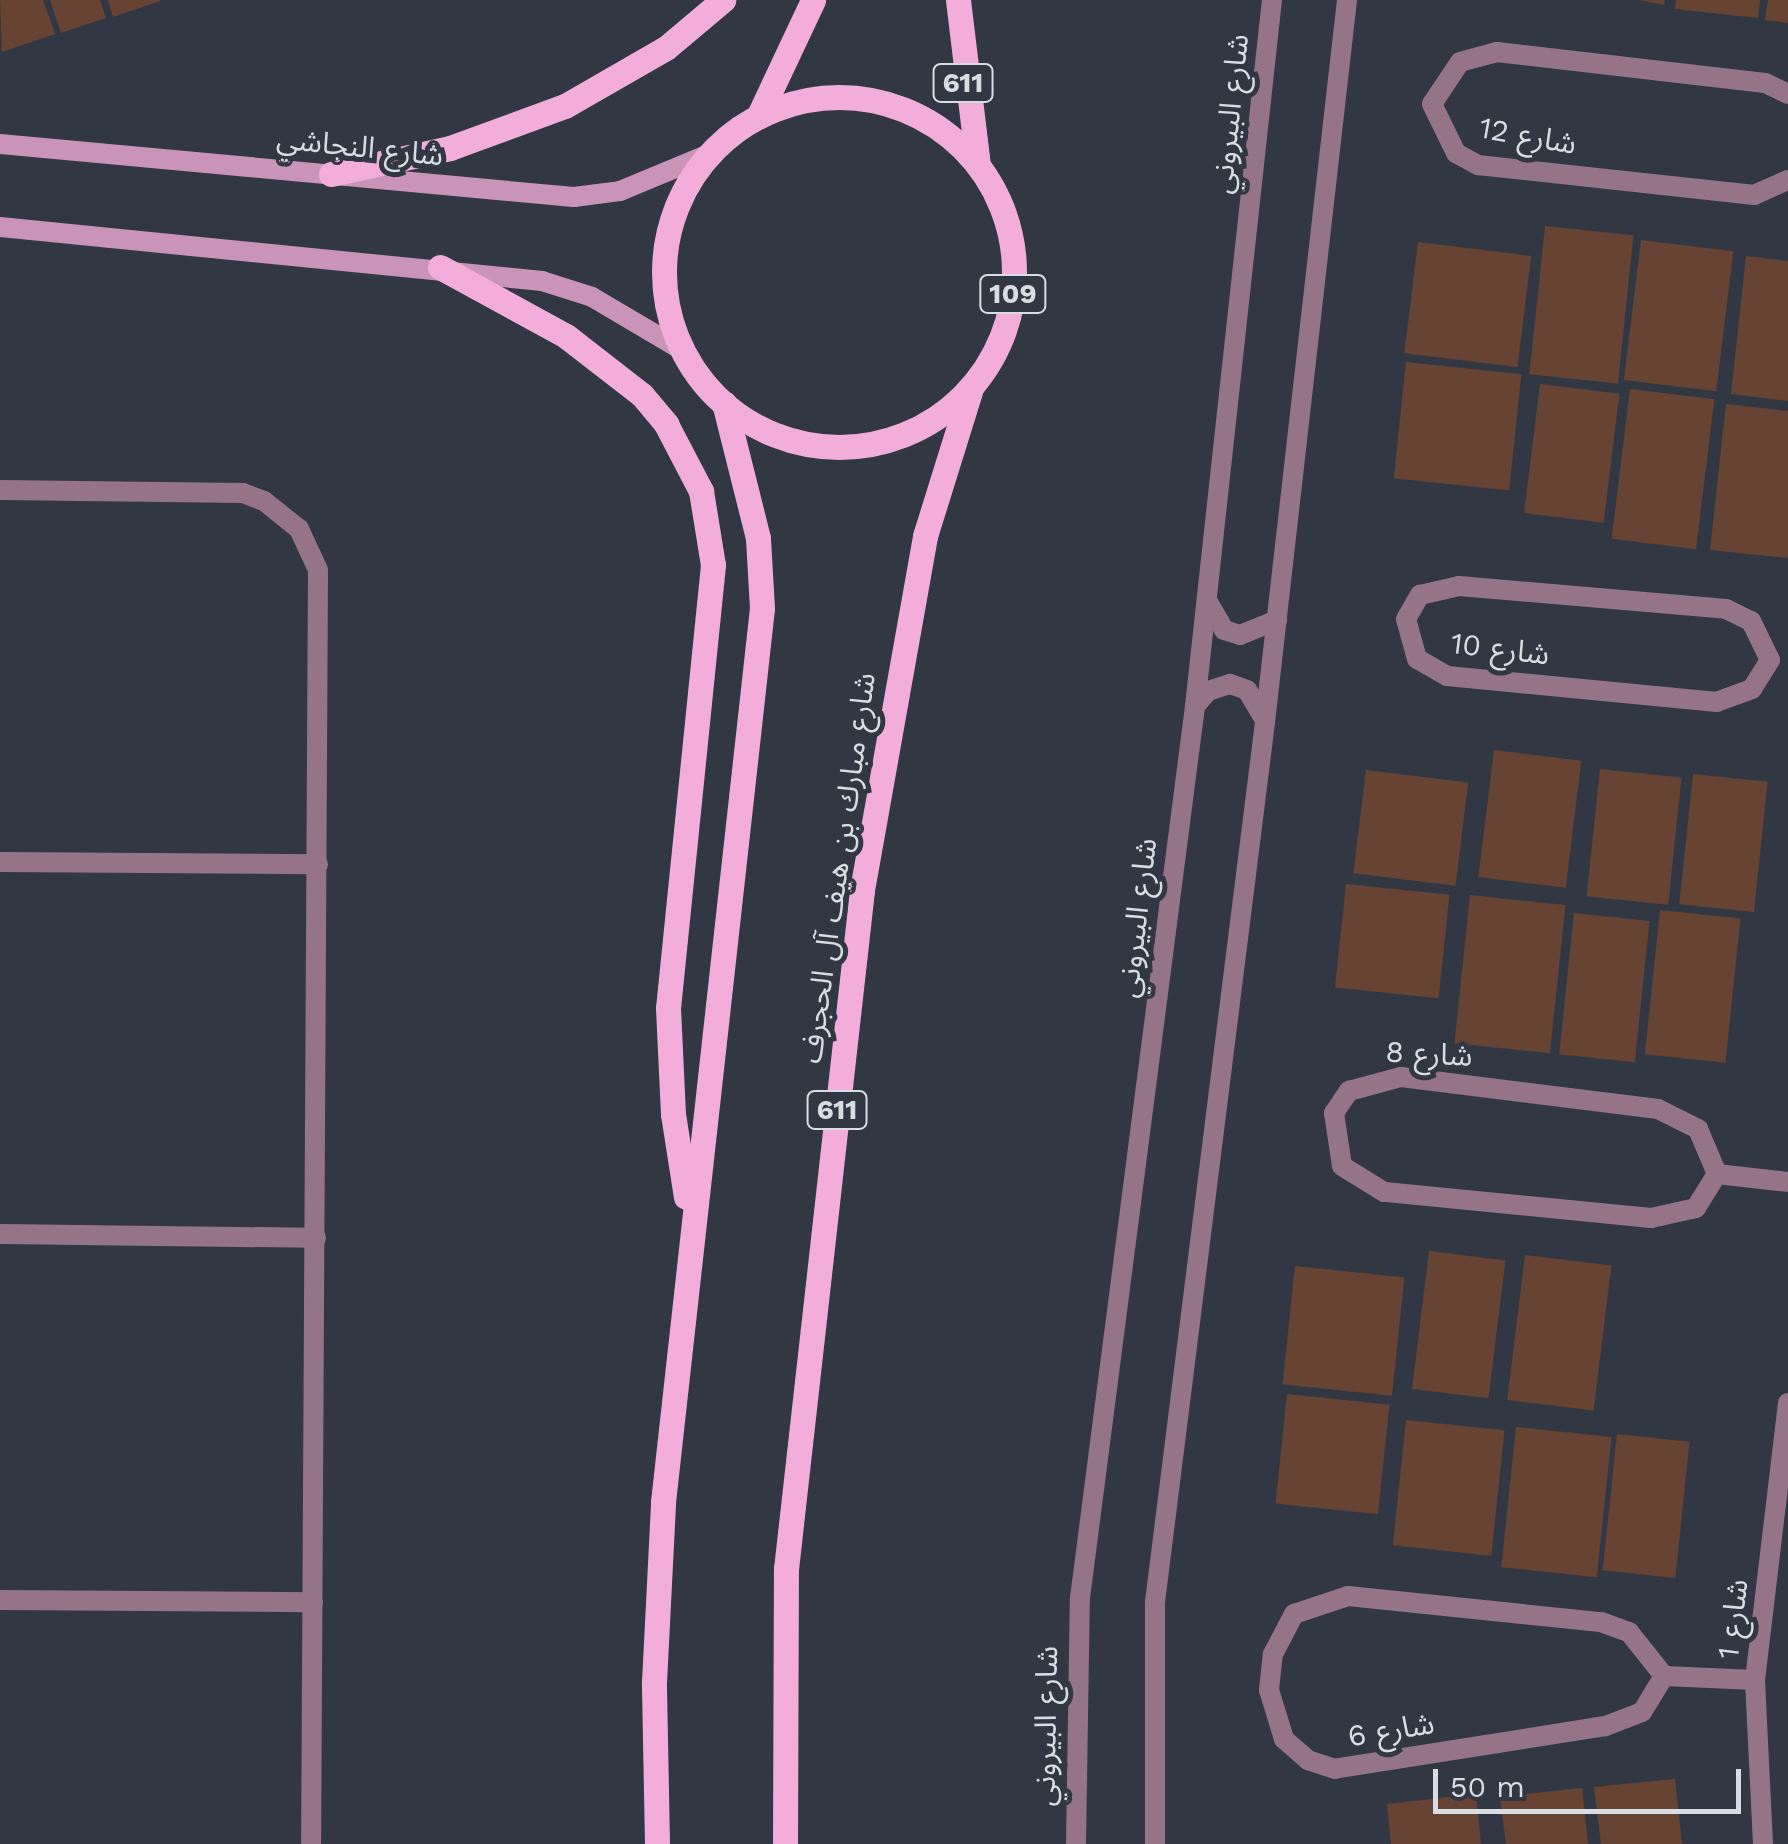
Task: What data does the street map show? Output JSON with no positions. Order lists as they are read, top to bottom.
{
  "streets": {
    "main road": [
      "611",
      "شارع النجاشي",
      "109",
      "شارع مبارك بن هيف آل الحجرف"
    ],
    "street": [
      "شارع البيروني",
      "شارع 12",
      "شارع 10",
      "شارع 8",
      "شارع 1",
      "شارع 6"
    ]
  },
  "crossings": [
    ["611", "شارع النجاشي"],
    ["611", "109"],
    ["611", "شارع مبارك بن هيف آل الحجرف"],
    ["شارع النجاشي", "109"],
    ["شارع النجاشي", "شارع مبارك بن هيف آل الحجرف"],
    ["109", "شارع مبارك بن هيف آل الحجرف"]
  ],
  "scale_bar": "50 m"
}
